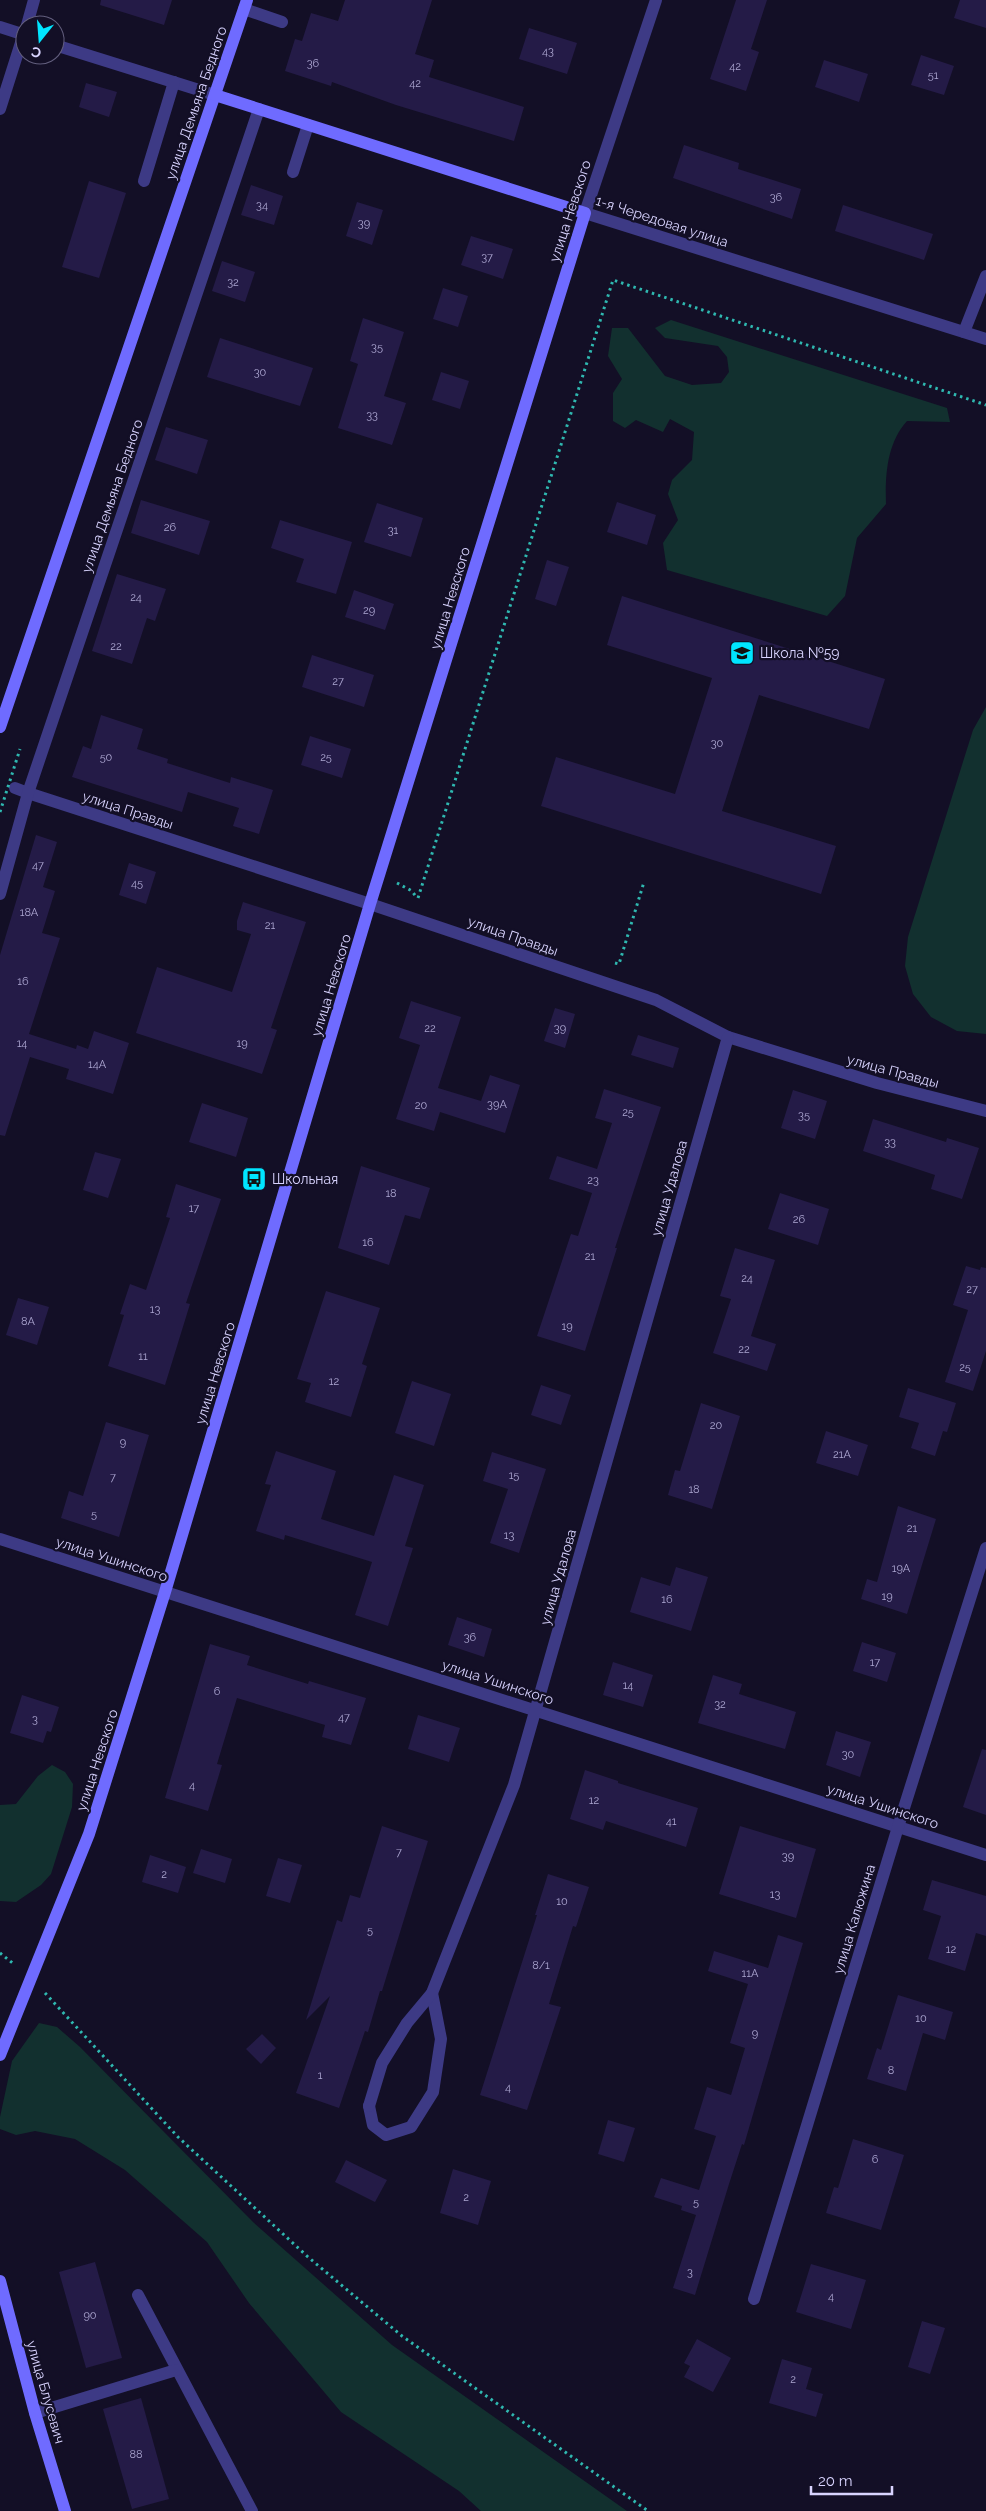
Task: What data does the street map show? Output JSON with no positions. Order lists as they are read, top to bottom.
{
  "streets": {
    "main road": [
      "улица Демьяна Бедного",
      "улица Невского",
      "1-я Чередовая улица",
      "улица Блусевич"
    ],
    "street": [
      "улица Правды",
      "улица Удалова",
      "улица Ушинского",
      "улица Калюжина"
    ]
  },
  "crossings": [
    ["улица Демьяна Бедного", "1-я Чередовая улица"],
    ["улица Демьяна Бедного", "улица Правды"],
    ["улица Невского", "1-я Чередовая улица"],
    ["улица Невского", "улица Правды"],
    ["улица Невского", "улица Ушинского"],
    ["улица Правды", "улица Удалова"],
    ["улица Удалова", "улица Ушинского"],
    ["улица Ушинского", "улица Калюжина"]
  ],
  "places": {
    "school or university": ["Школа №59"],
    "bus stop": ["Школьная"]
  },
  "house_numbers": [
    "43",
    "36",
    "42",
    "51",
    "42",
    "36",
    "34",
    "39",
    "37",
    "32",
    "35",
    "30",
    "33",
    "26",
    "31",
    "24",
    "29",
    "22",
    "27",
    "30",
    "50",
    "25",
    "47",
    "45",
    "18А",
    "21",
    "16",
    "22",
    "39",
    "14",
    "19",
    "14А",
    "39А",
    "20",
    "25",
    "35",
    "33",
    "23",
    "18",
    "17",
    "26",
    "16",
    "21",
    "24",
    "27",
    "13",
    "8А",
    "19",
    "22",
    "11",
    "25",
    "12",
    "20",
    "9",
    "21А",
    "15",
    "7",
    "18",
    "5",
    "21",
    "13",
    "19А",
    "19",
    "16",
    "36",
    "17",
    "14",
    "6",
    "32",
    "47",
    "3",
    "30",
    "4",
    "12",
    "41",
    "7",
    "39",
    "2",
    "13",
    "10",
    "5",
    "12",
    "8/1",
    "11А",
    "10",
    "9",
    "8",
    "1",
    "4",
    "6",
    "2",
    "5",
    "3",
    "4",
    "90",
    "2",
    "88"
  ],
  "scale_bar": "20 m",
  "north": "bottom"
}
